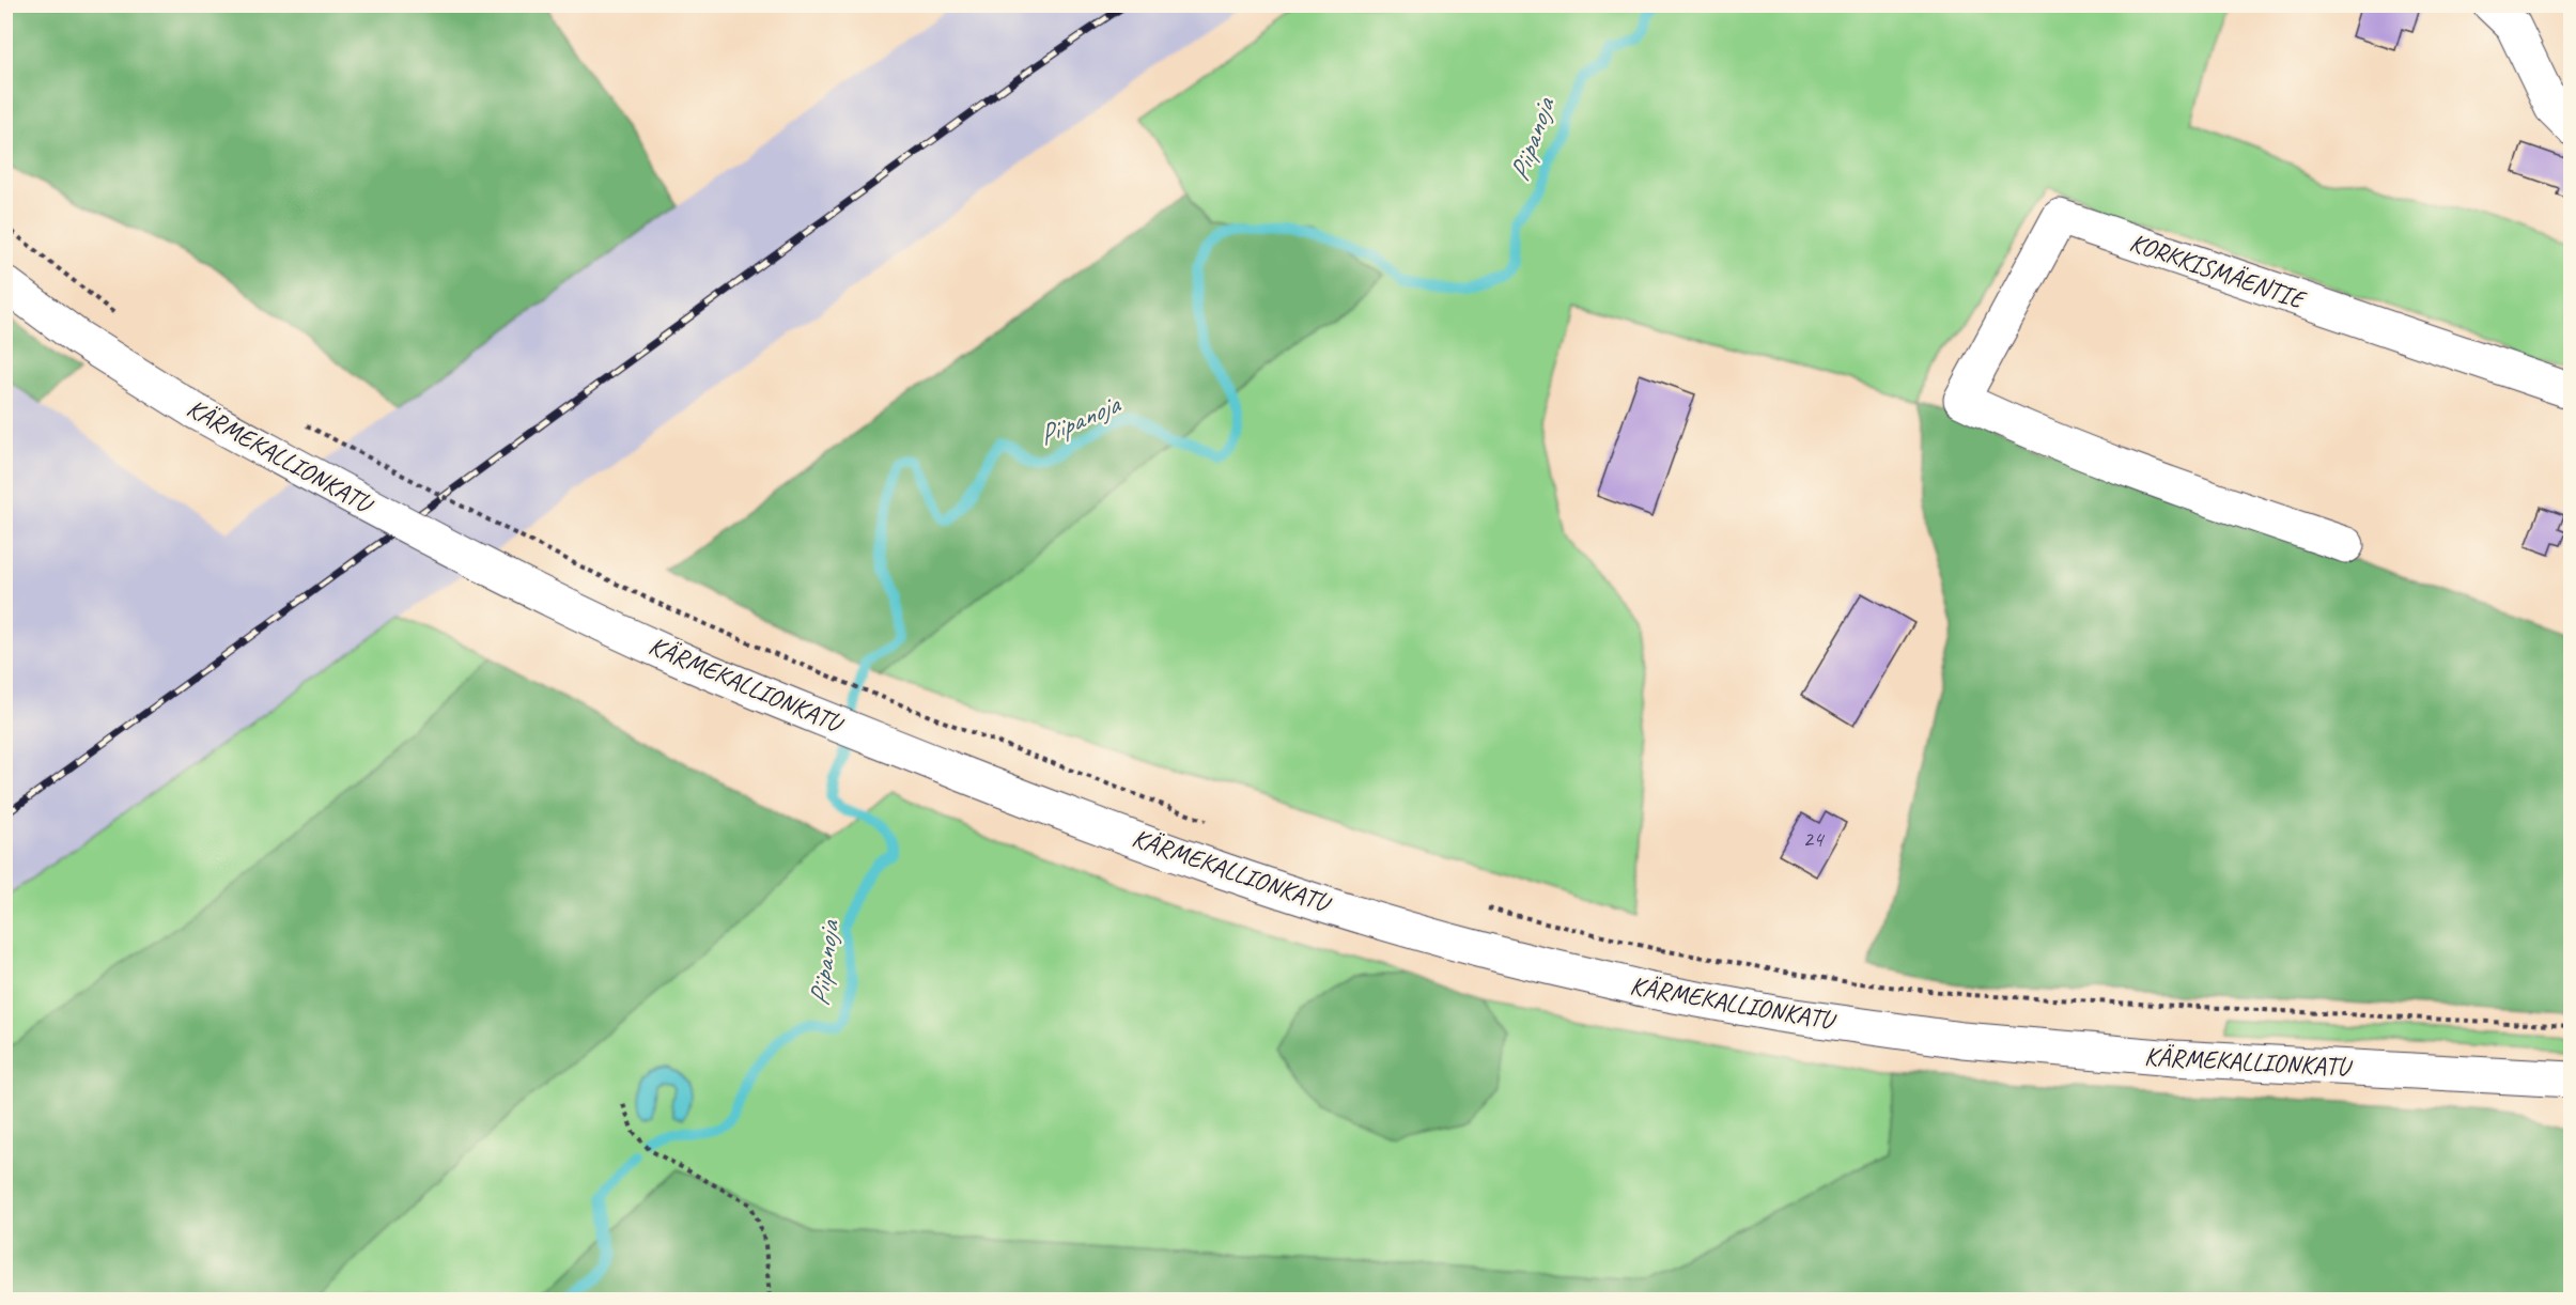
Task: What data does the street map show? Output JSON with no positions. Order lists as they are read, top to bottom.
{
  "streets": {
    "street": ["KORKKISMÄENTIE", "KÄRMEKALLIONKATU"]
  },
  "water": ["Piipanoja"],
  "house_numbers": ["24"]
}
